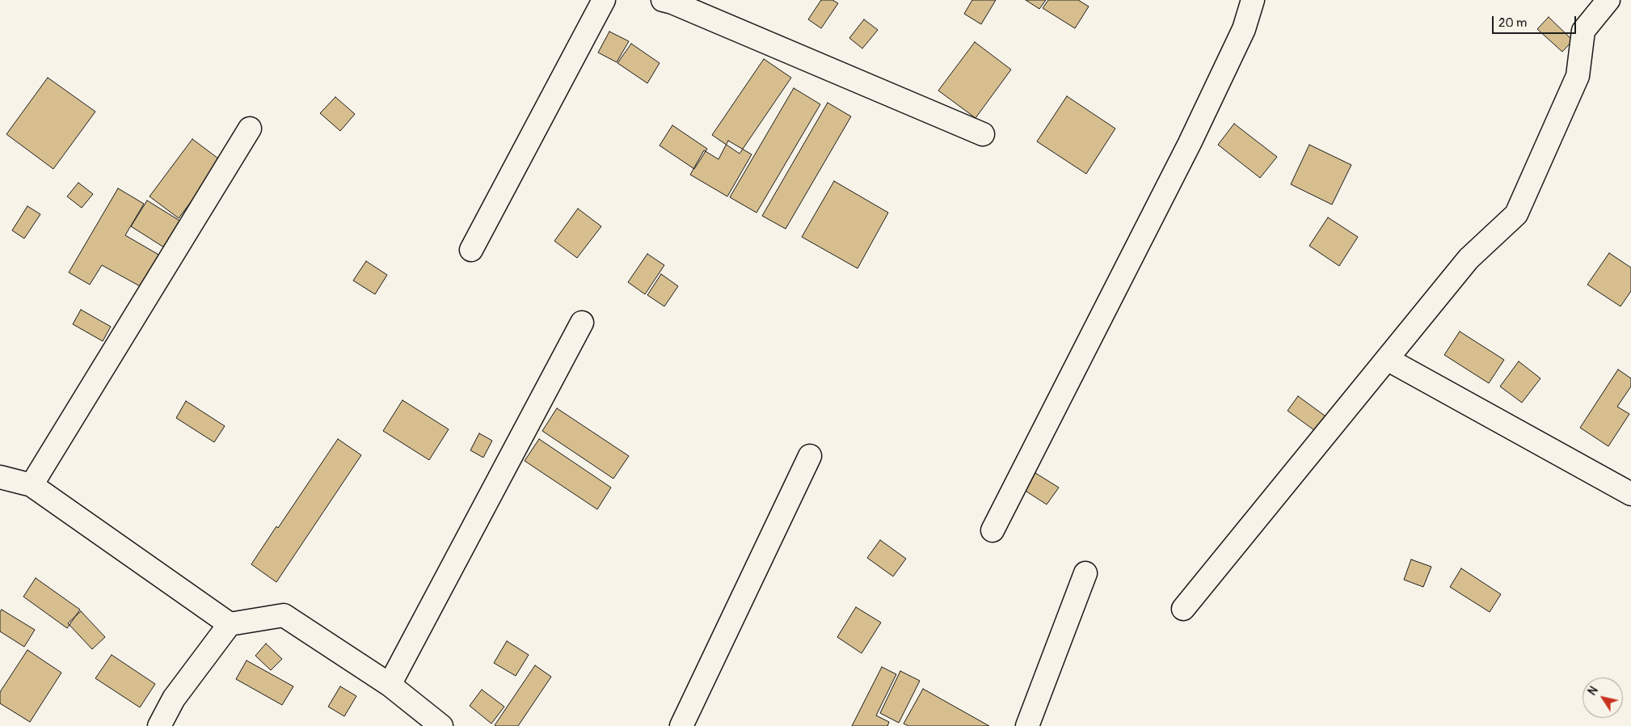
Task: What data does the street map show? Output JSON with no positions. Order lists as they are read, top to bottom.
{
  "scale_bar": "20 m",
  "north": "top left"
}
